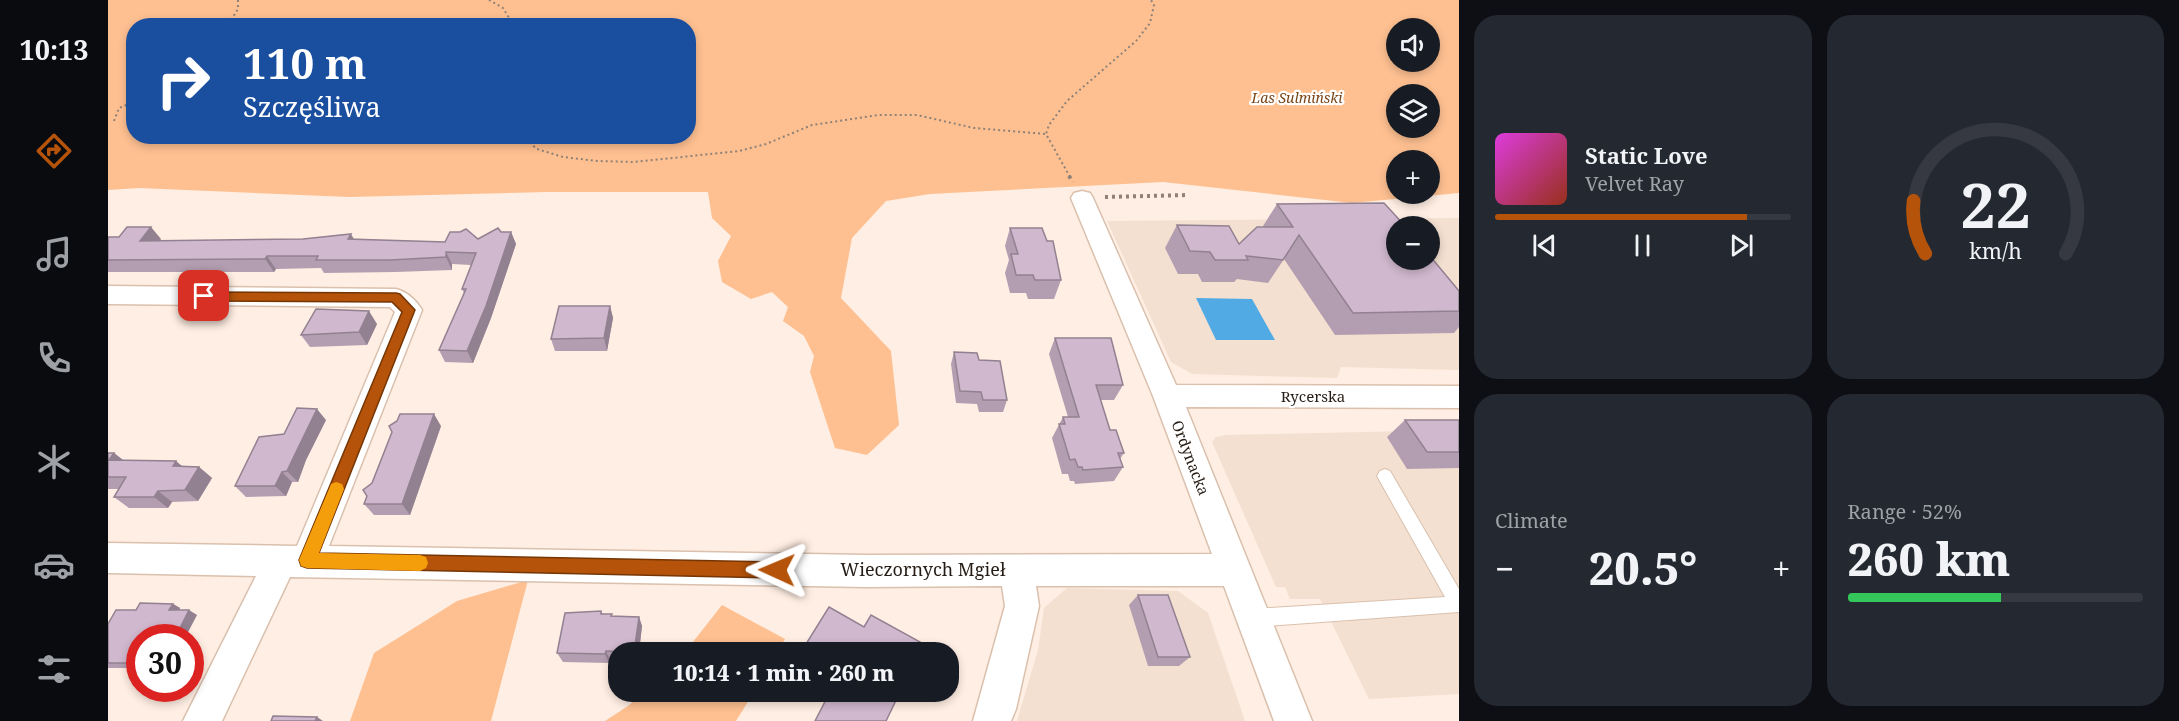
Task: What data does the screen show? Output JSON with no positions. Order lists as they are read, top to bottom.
{
  "streets": {
    "street": ["Rycerska", "Ordynacka", "Wieczornych Mgieł"]
  },
  "crossings": [
    ["Rycerska", "Ordynacka"],
    ["Ordynacka", "Wieczornych Mgieł"]
  ],
  "parks": ["Las Sulmiński"],
  "page": {
    "tabs": "10:13",
    "map_buttons": ["+", "−"],
    "turn": ["110 m", "Szczęśliwa"],
    "song": ["Static Love", "Velvet Ray"],
    "tile": [
      "Climate",
      ["Range · 52%", "260 km"]
    ],
    "heat": ["−", "20.5°", "+"],
    "limit": "30",
    "trip": "10:14 · 1 min · 260 m",
    "gauge": ["22", "km/h"]
  }
}
